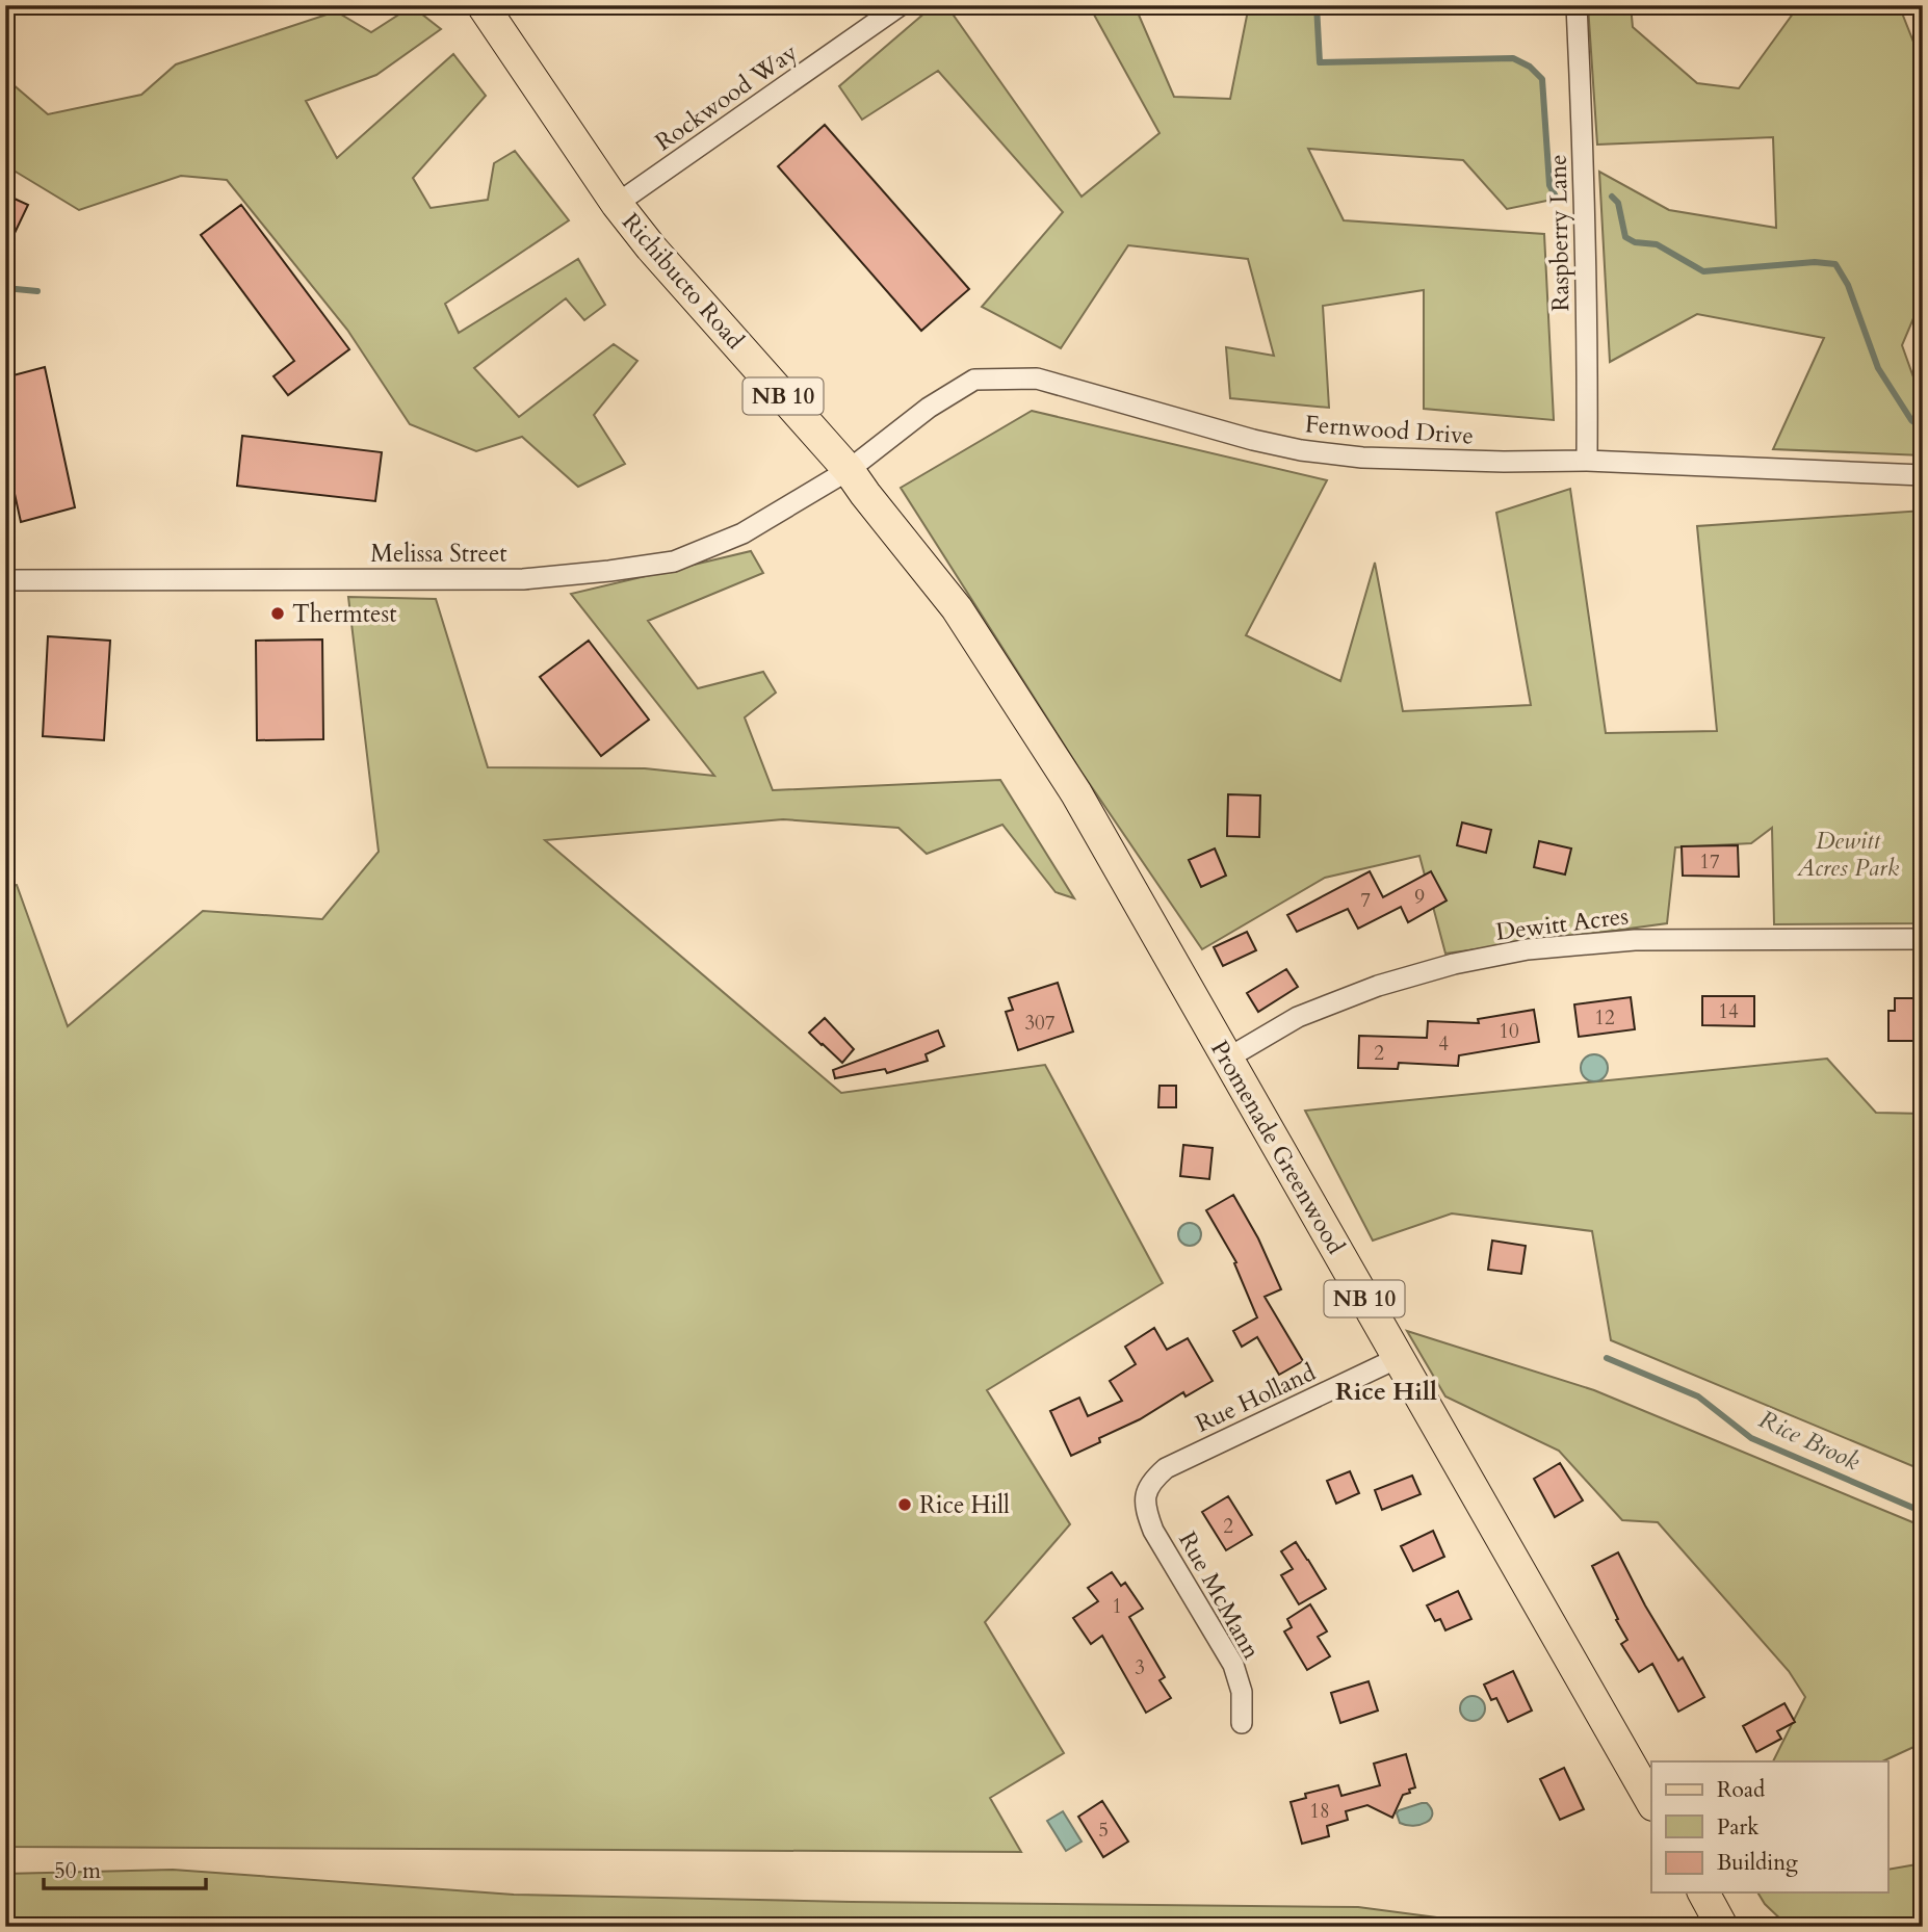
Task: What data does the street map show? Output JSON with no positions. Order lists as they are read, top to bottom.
{
  "streets": {
    "main road": ["Richibucto Road", "NB 10", "Promenade Greenwood"],
    "street": [
      "Rockwood Way",
      "Raspberry Lane",
      "Fernwood Drive",
      "Melissa Street",
      "Dewitt Acres",
      "Rue Holland",
      "Rue McMann"
    ]
  },
  "crossings": [
    ["Rockwood Way", "Richibucto Road"],
    ["Raspberry Lane", "Fernwood Drive"],
    ["Richibucto Road", "Fernwood Drive"],
    ["Richibucto Road", "Melissa Street"],
    ["Richibucto Road", "Promenade Greenwood"],
    ["Fernwood Drive", "Melissa Street"],
    ["Dewitt Acres", "Promenade Greenwood"],
    ["Promenade Greenwood", "Rue Holland"],
    ["Rue Holland", "Rue McMann"]
  ],
  "districts": ["Rice Hill"],
  "water": ["Rice Brook"],
  "parks": ["Dewitt Acres Park"],
  "places": ["Thermtest", "Rice Hill"],
  "house_numbers": [
    "17",
    "9",
    "7",
    "14",
    "12",
    "307",
    "10",
    "4",
    "2",
    "2",
    "1",
    "3",
    "18",
    "5"
  ],
  "legend": ["Road", "Park", "Building"],
  "scale_bar": "50 m"
}
